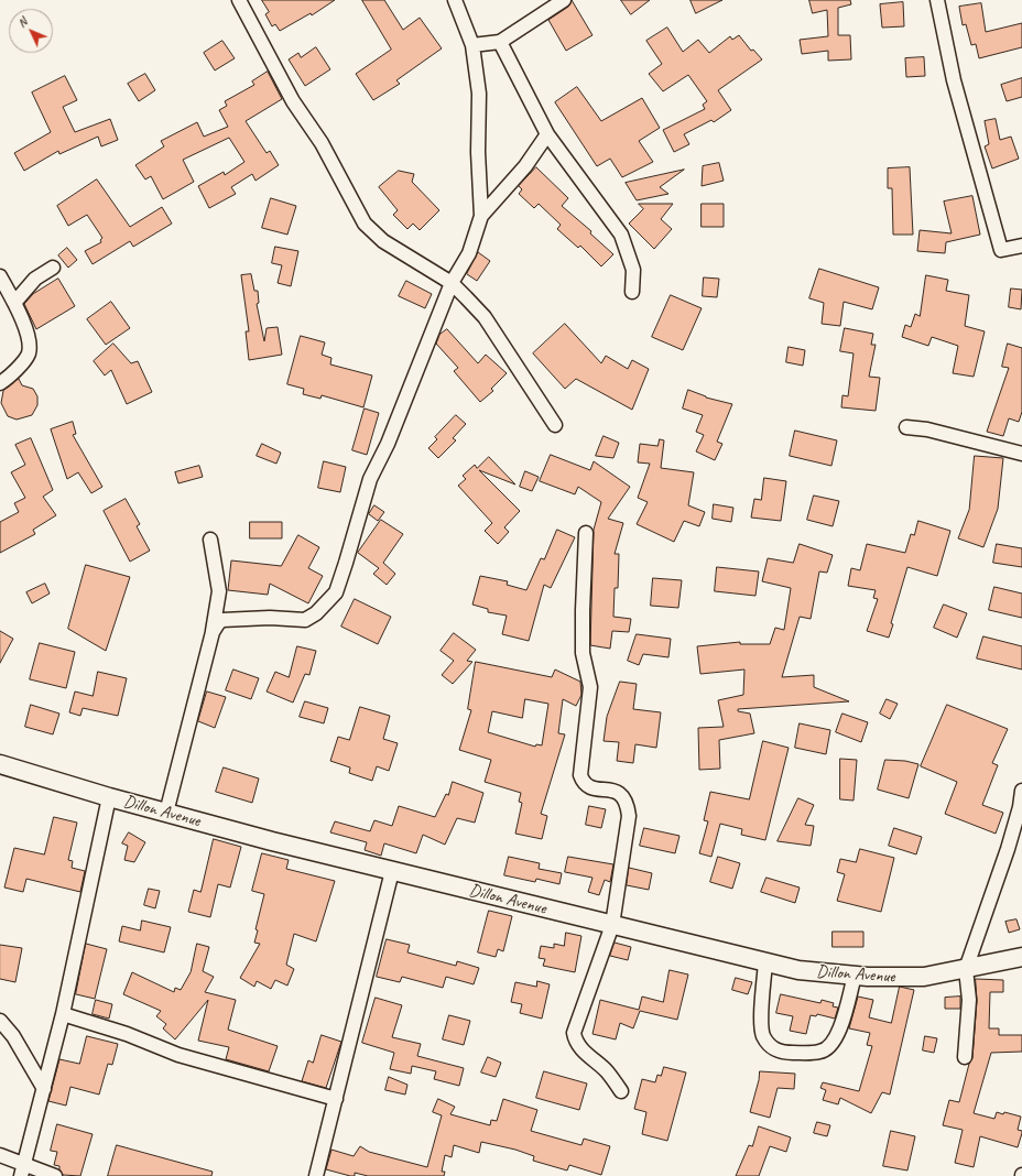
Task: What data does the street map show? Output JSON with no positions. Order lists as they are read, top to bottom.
{
  "streets": {
    "street": ["Dillon Avenue"]
  },
  "north": "top left"
}
